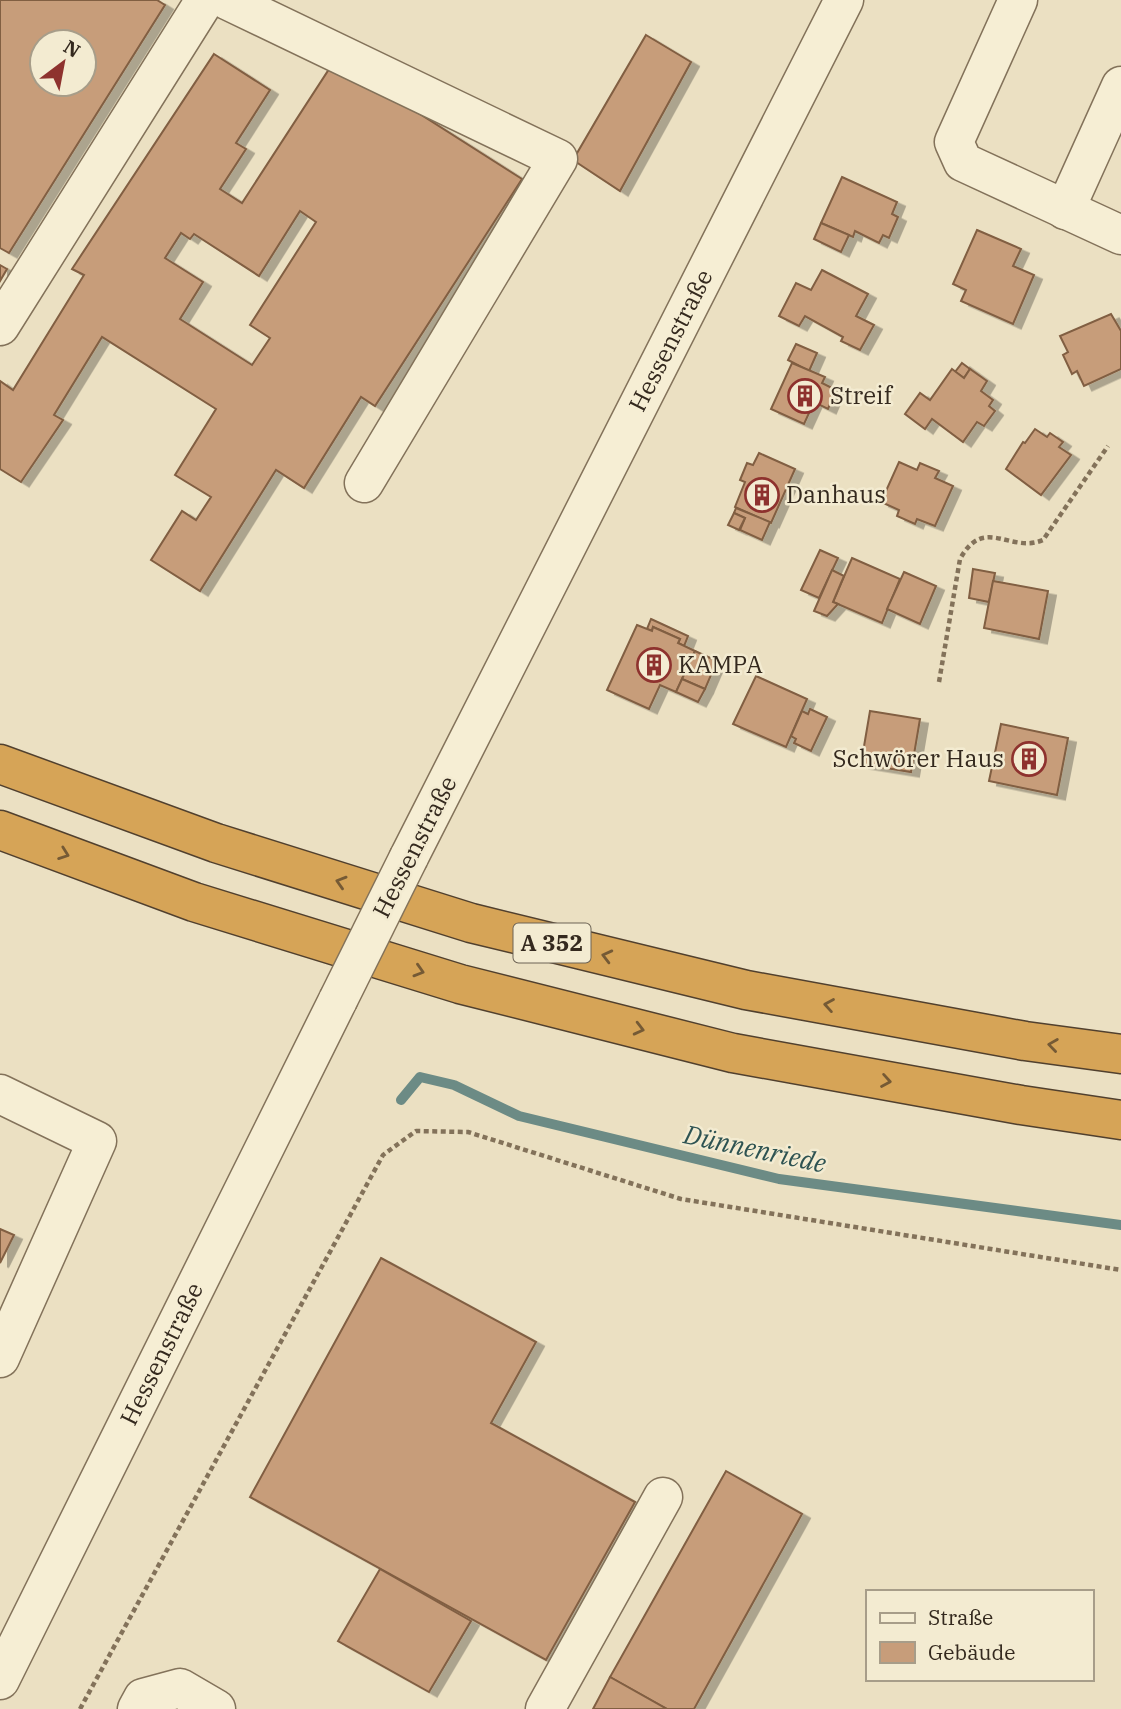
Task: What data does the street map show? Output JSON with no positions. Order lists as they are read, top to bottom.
{
  "streets": {
    "highway": ["A 352"],
    "street": ["Hessenstraße"]
  },
  "water": ["Dünnenriede"],
  "places": {
    "building": [
      "Streif",
      "Danhaus",
      "KAMPA",
      "Schwörer Haus"
    ]
  },
  "legend": ["Straße", "Gebäude"],
  "north": "top right"
}
